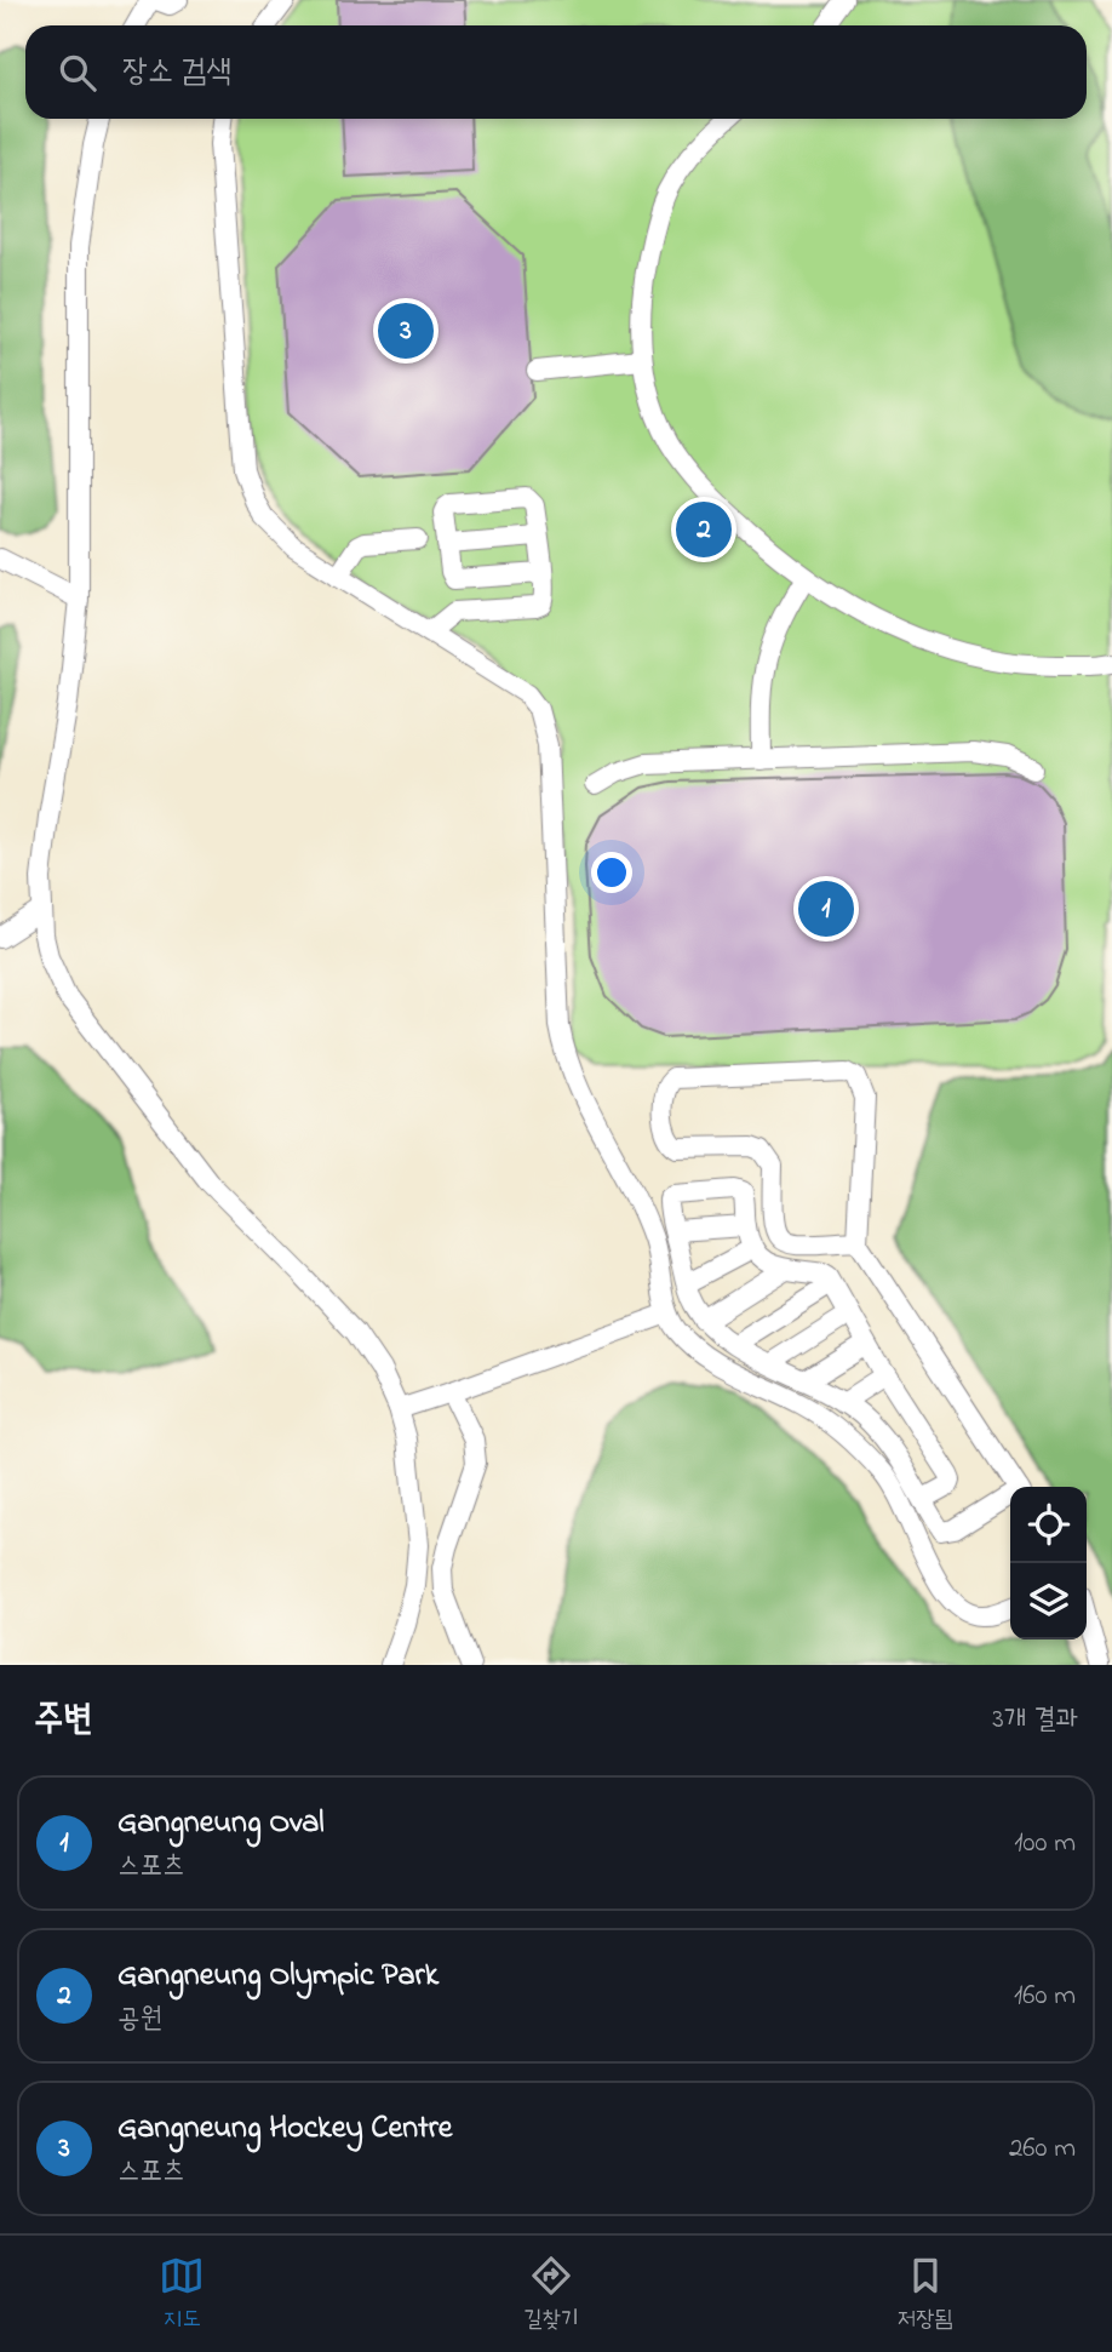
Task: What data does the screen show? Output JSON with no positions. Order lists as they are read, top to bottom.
{
  "page": {
    "search": "장소 검색",
    "pins": ["3", "2", "1"],
    "heading": ["주변", "3개 결과"],
    "list": [
      {
        "mark": "1",
        "name": "Gangneung Oval",
        "note": "스포츠",
        "value": "100 m"
      },
      {
        "mark": "2",
        "name": "Gangneung Olympic Park",
        "note": "공원",
        "value": "160 m"
      },
      {
        "mark": "3",
        "name": "Gangneung Hockey Centre",
        "note": "스포츠",
        "value": "260 m"
      }
    ],
    "nav": ["지도", "길찾기", "저장됨"]
  }
}
